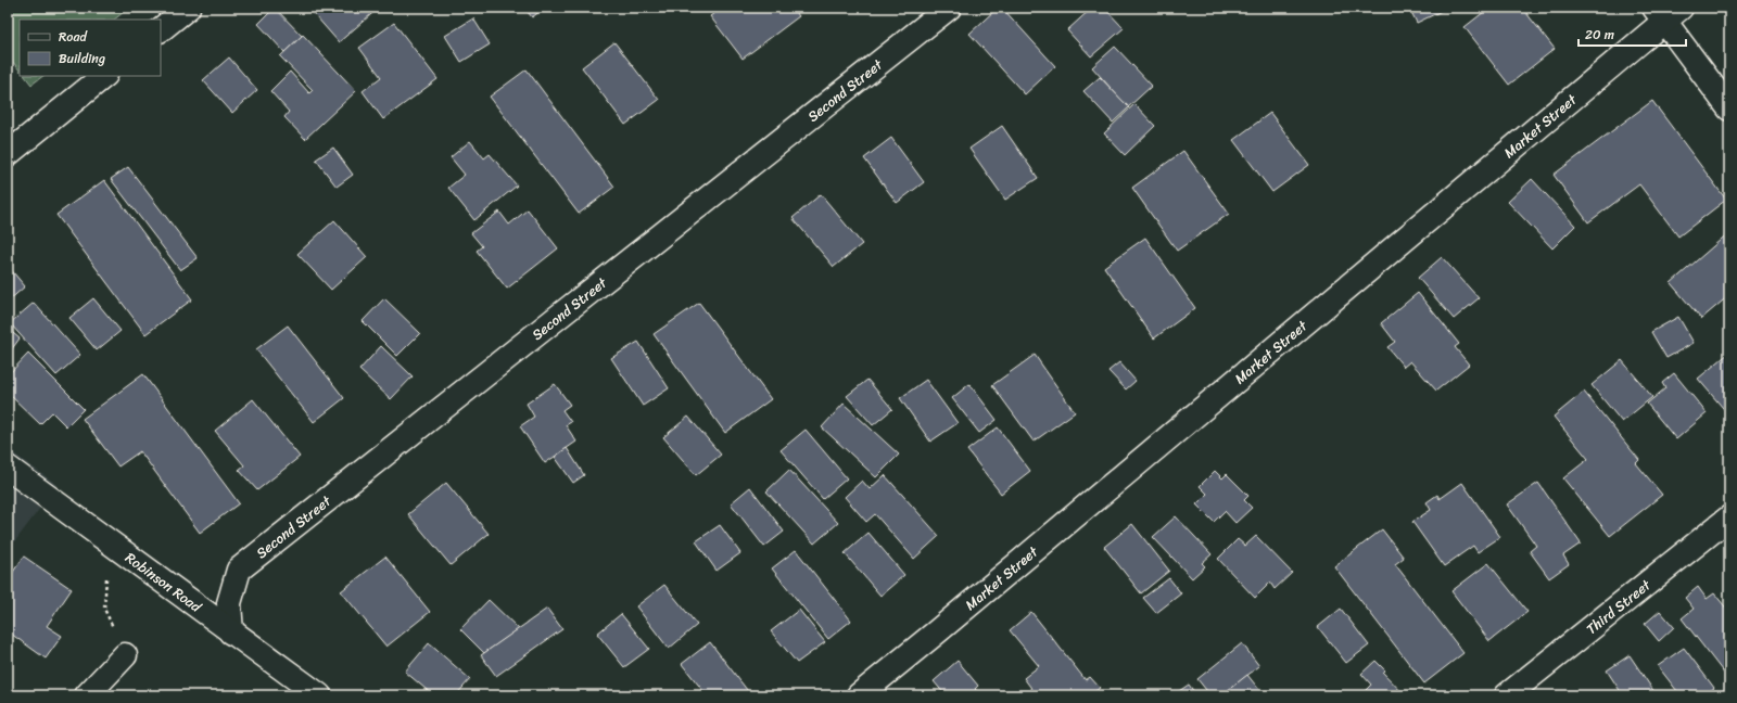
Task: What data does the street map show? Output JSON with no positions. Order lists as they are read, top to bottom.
{
  "streets": {
    "street": [
      "Second Street",
      "Market Street",
      "Robinson Road",
      "Third Street"
    ]
  },
  "crossings": [
    ["Second Street", "Robinson Road"]
  ],
  "legend": ["Road", "Building"],
  "scale_bar": "20 m"
}
